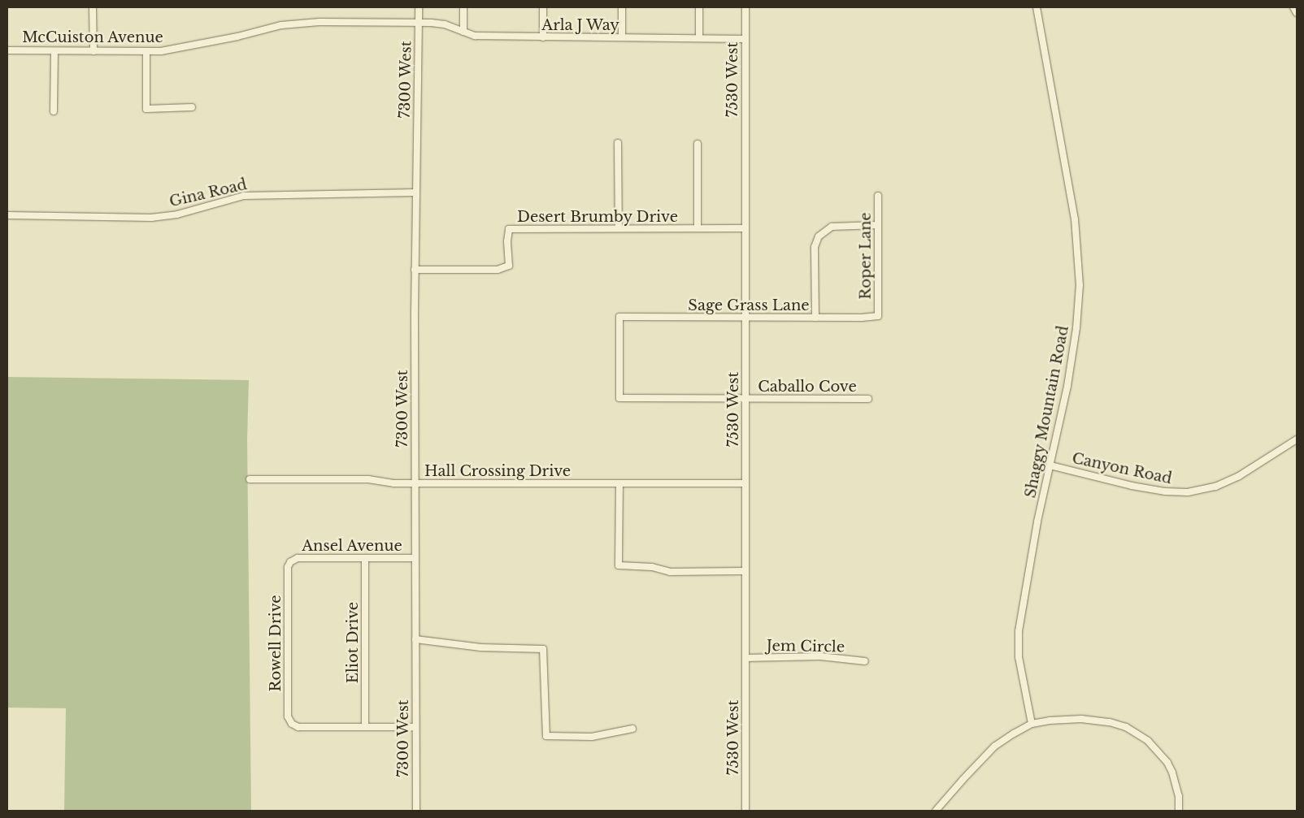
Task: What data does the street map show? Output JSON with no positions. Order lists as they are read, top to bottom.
{
  "streets": {
    "street": [
      "Arla J Way",
      "McCuiston Avenue",
      "7300 West",
      "7530 West",
      "Gina Road",
      "Desert Brumby Drive",
      "Roper Lane",
      "Sage Grass Lane",
      "Caballo Cove",
      "Shaggy Mountain Road",
      "Canyon Road",
      "Hall Crossing Drive",
      "Ansel Avenue",
      "Eliot Drive",
      "Rowell Drive",
      "Jem Circle"
    ]
  },
  "crossings": [
    ["Arla J Way", "McCuiston Avenue"],
    ["Arla J Way", "7300 West"],
    ["Arla J Way", "7530 West"],
    ["McCuiston Avenue", "7300 West"],
    ["7300 West", "Gina Road"],
    ["7300 West", "Desert Brumby Drive"],
    ["7300 West", "Hall Crossing Drive"],
    ["7300 West", "Ansel Avenue"],
    ["7530 West", "Desert Brumby Drive"],
    ["7530 West", "Sage Grass Lane"],
    ["7530 West", "Caballo Cove"],
    ["7530 West", "Hall Crossing Drive"],
    ["7530 West", "Jem Circle"],
    ["Roper Lane", "Sage Grass Lane"],
    ["Sage Grass Lane", "Caballo Cove"],
    ["Shaggy Mountain Road", "Canyon Road"],
    ["Ansel Avenue", "Eliot Drive"],
    ["Ansel Avenue", "Rowell Drive"],
    ["Eliot Drive", "Rowell Drive"]
  ]
}
